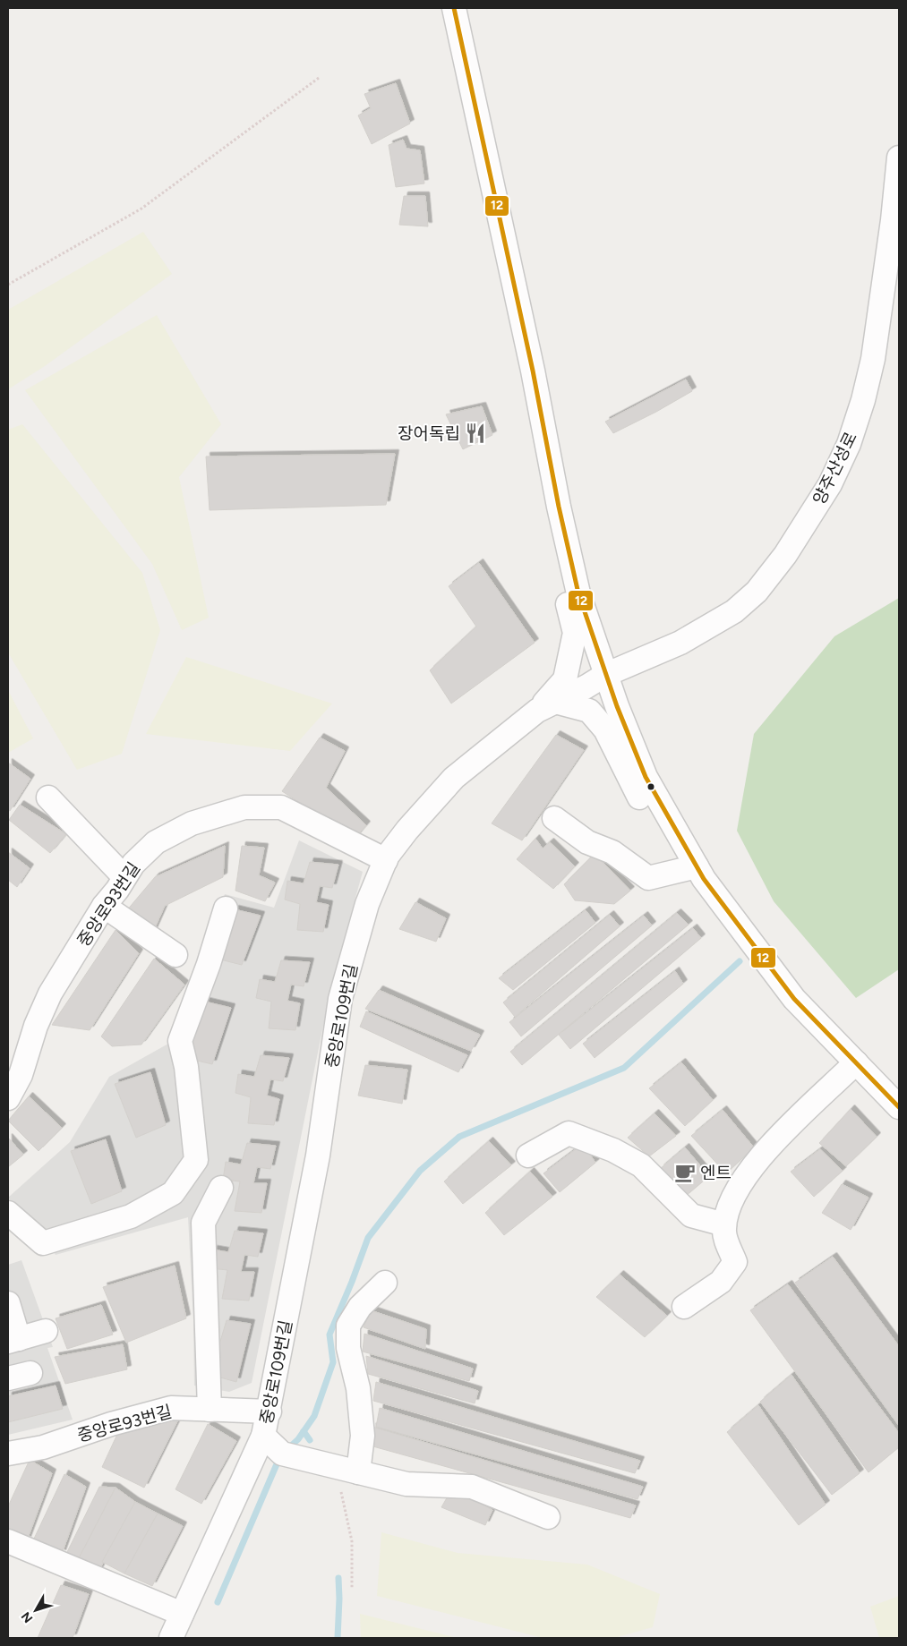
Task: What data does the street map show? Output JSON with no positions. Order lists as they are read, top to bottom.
{
  "streets": {
    "street": ["양주산성로", "중앙로93번길", "중앙로109번길"]
  },
  "crossings": [
    ["양주산성로", "중앙로109번길"],
    ["중앙로93번길", "중앙로109번길"]
  ],
  "places": {
    "restaurant": ["장어독립"],
    "cafe": ["엔트"]
  },
  "lines": ["transit line 12"],
  "north": "bottom left"
}
